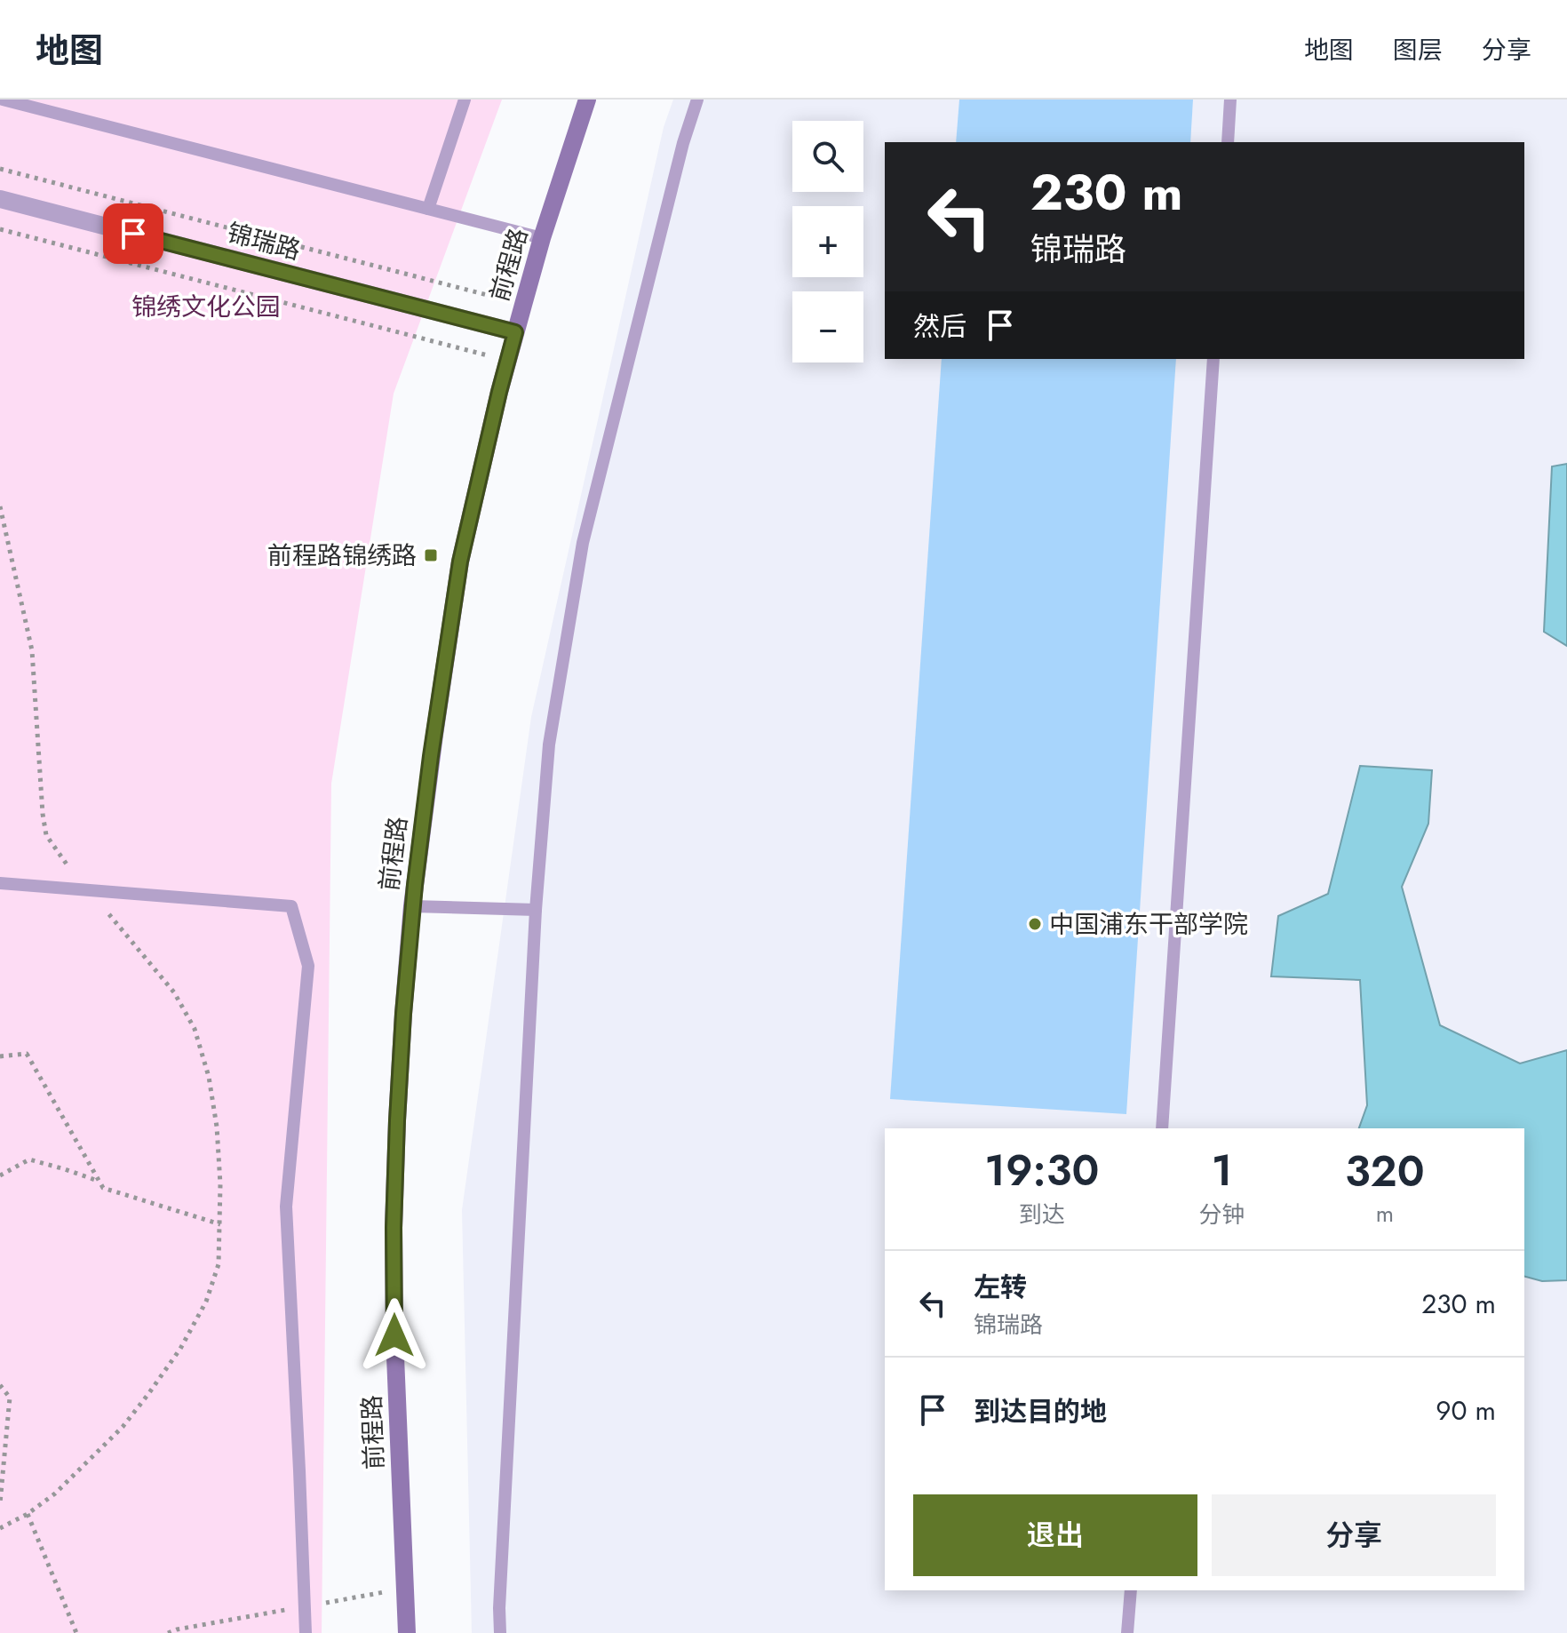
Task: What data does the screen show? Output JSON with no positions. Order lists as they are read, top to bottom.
{
  "streets": {
    "street": ["锦瑞路", "前程路"]
  },
  "crossings": [
    ["锦瑞路", "前程路"]
  ],
  "parks": ["锦绣文化公园"],
  "places": {
    "transit": ["前程路锦绣路"],
    "other": ["中国浦东干部学院"]
  },
  "page": {
    "header": "地图",
    "nav": ["地图", "图层", "分享"],
    "map_buttons": ["+", "−"],
    "turn": ["230 m", "锦瑞路"],
    "then": "然后",
    "eta": [
      "19:30",
      "到达",
      "1",
      "分钟",
      "320",
      "m"
    ],
    "list": [
      {
        "name": "左转",
        "note": "锦瑞路",
        "value": "230 m"
      },
      {
        "name": "到达目的地",
        "value": "90 m"
      }
    ],
    "buttons": ["退出", "分享"]
  }
}
